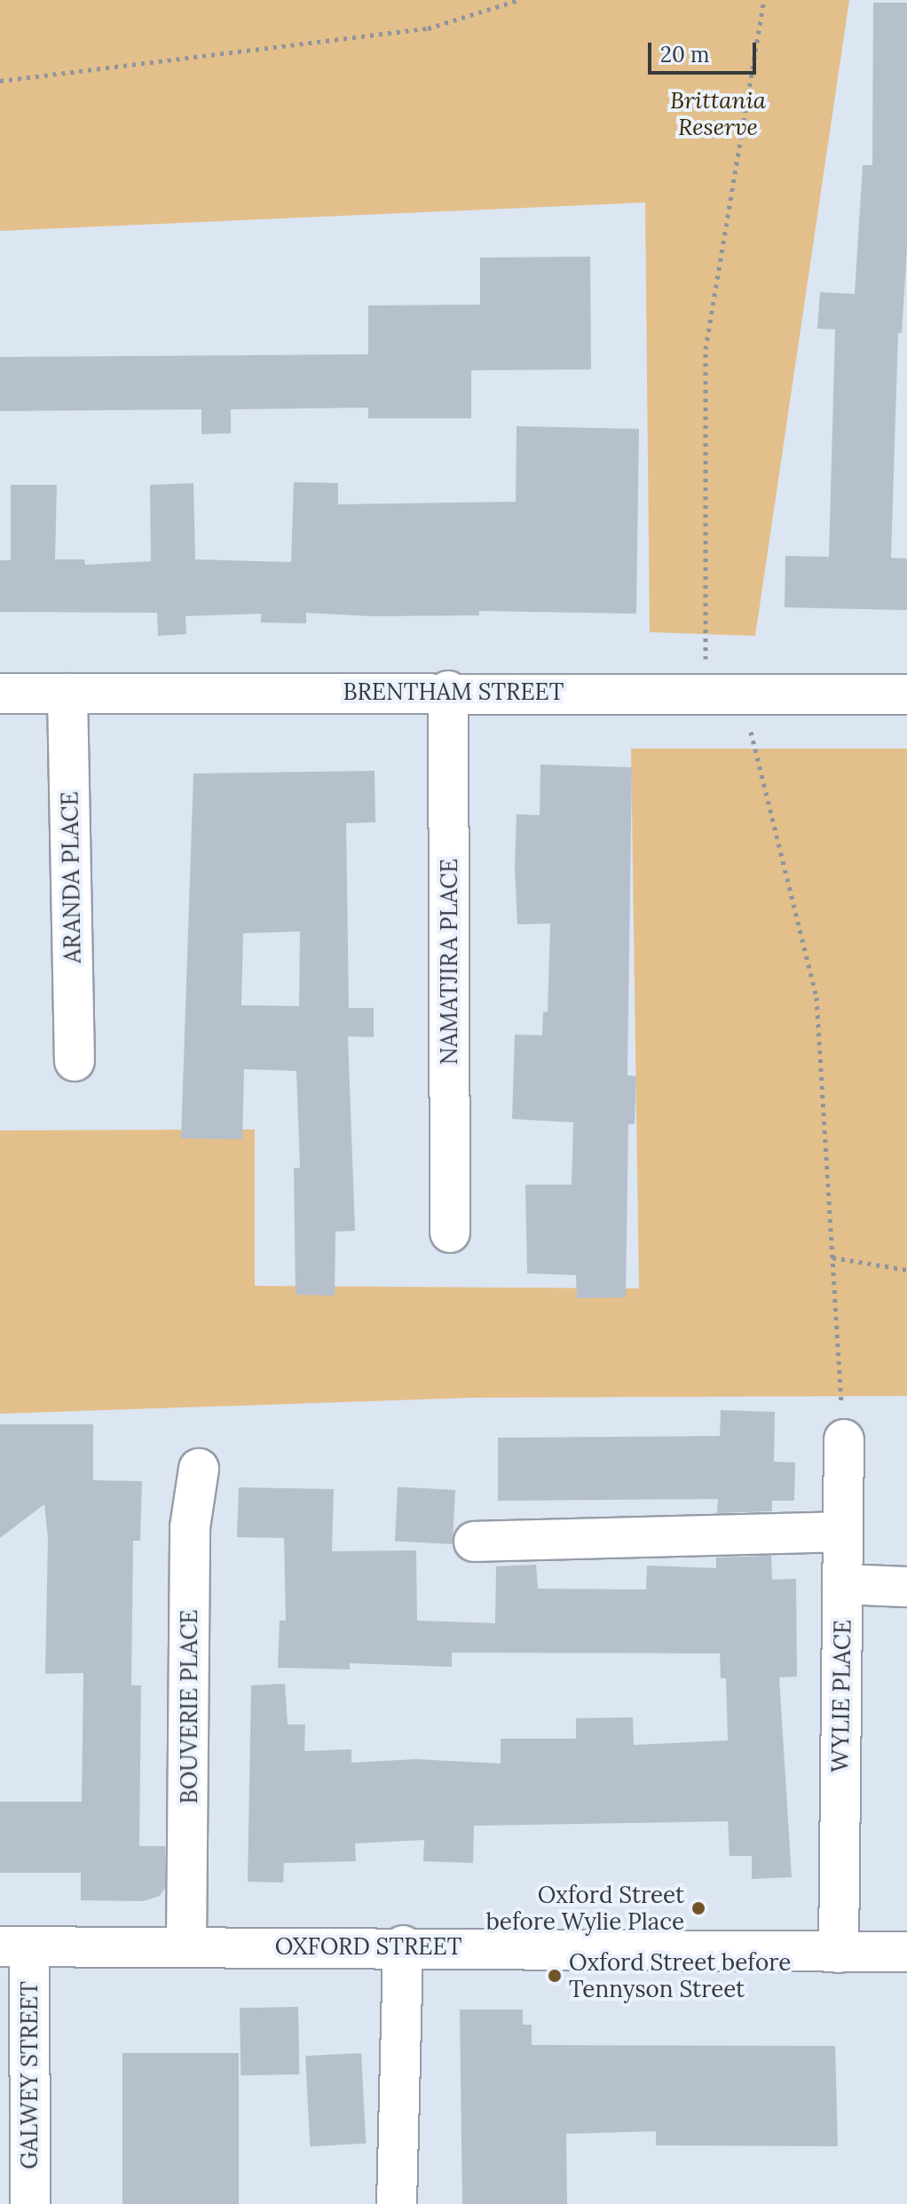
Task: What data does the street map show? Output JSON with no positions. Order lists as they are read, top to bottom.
{
  "streets": {
    "street": [
      "BRENTHAM STREET",
      "ARANDA PLACE",
      "NAMATJIRA PLACE",
      "WYLIE PLACE",
      "BOUVERIE PLACE",
      "OXFORD STREET",
      "GALWEY STREET"
    ]
  },
  "crossings": [
    ["BRENTHAM STREET", "ARANDA PLACE"],
    ["BRENTHAM STREET", "NAMATJIRA PLACE"],
    ["WYLIE PLACE", "OXFORD STREET"],
    ["BOUVERIE PLACE", "OXFORD STREET"],
    ["OXFORD STREET", "GALWEY STREET"]
  ],
  "parks": ["Brittania Reserve"],
  "places": ["Oxford Street before Wylie Place", "Oxford Street before Tennyson Street"],
  "scale_bar": "20 m"
}
